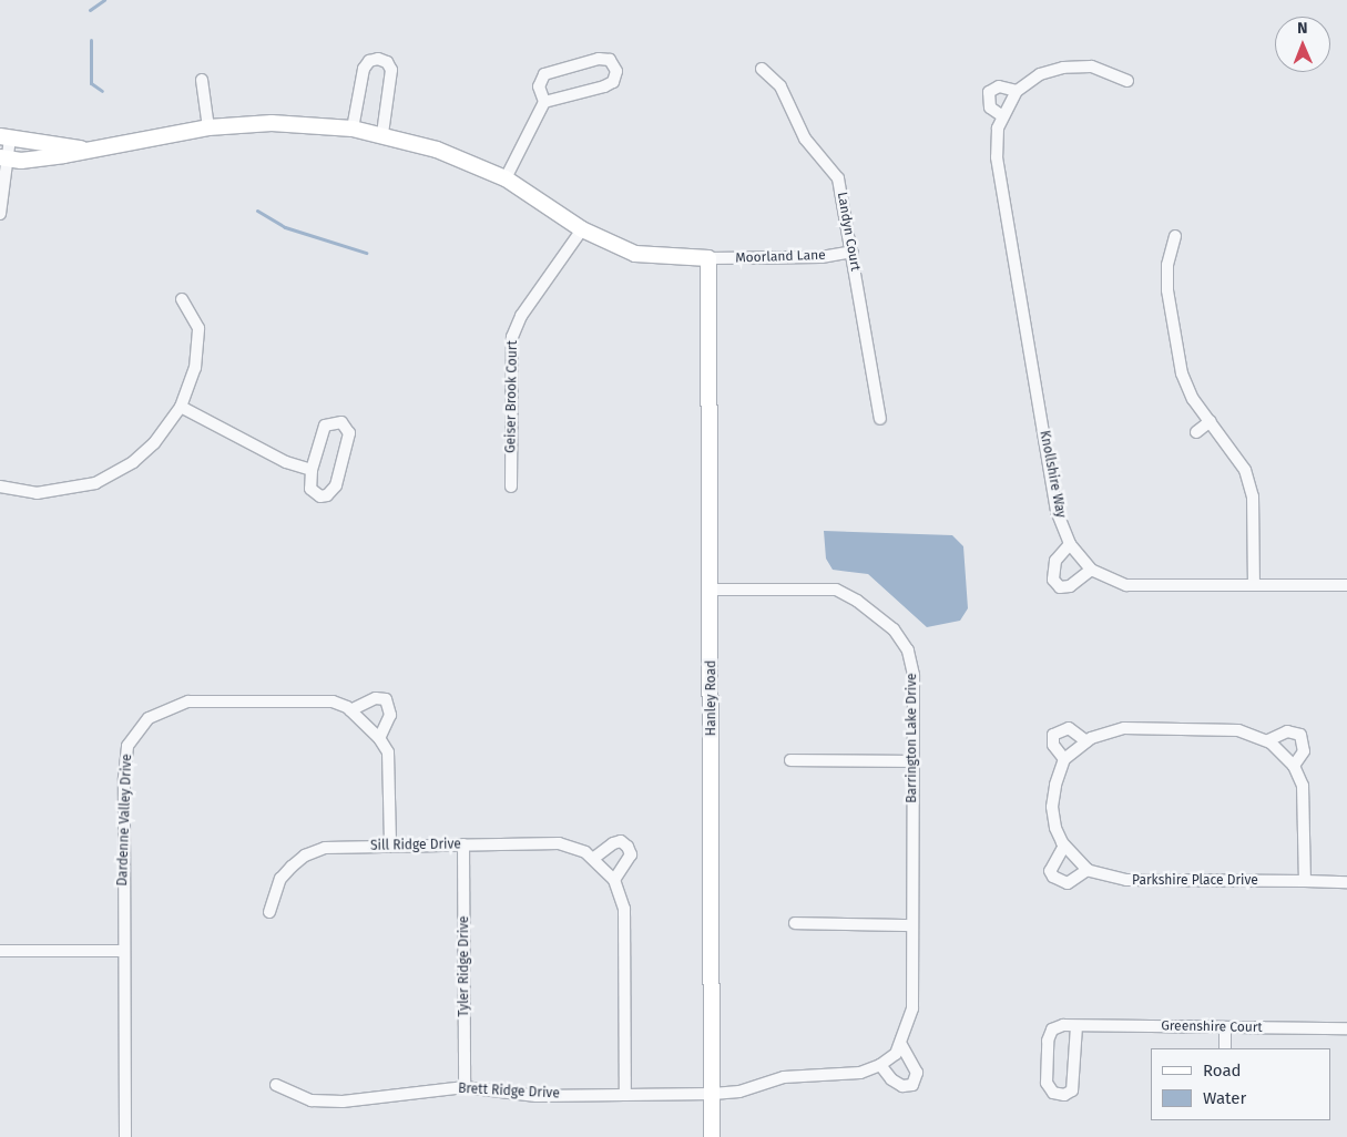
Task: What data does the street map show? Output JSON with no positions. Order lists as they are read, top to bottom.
{
  "streets": {
    "street": [
      "Landyn Court",
      "Moorland Lane",
      "Geiser Brook Court",
      "Knollshire Way",
      "Hanley Road",
      "Barrington Lake Drive",
      "Dardenne Valley Drive",
      "Sill Ridge Drive",
      "Parkshire Place Drive",
      "Tyler Ridge Drive",
      "Greenshire Court",
      "Brett Ridge Drive"
    ]
  },
  "crossings": [
    ["Landyn Court", "Moorland Lane"],
    ["Moorland Lane", "Hanley Road"],
    ["Hanley Road", "Barrington Lake Drive"],
    ["Hanley Road", "Brett Ridge Drive"],
    ["Barrington Lake Drive", "Brett Ridge Drive"],
    ["Dardenne Valley Drive", "Sill Ridge Drive"],
    ["Sill Ridge Drive", "Tyler Ridge Drive"],
    ["Sill Ridge Drive", "Brett Ridge Drive"],
    ["Tyler Ridge Drive", "Brett Ridge Drive"]
  ],
  "legend": ["Road", "Water"],
  "north": "top"
}
